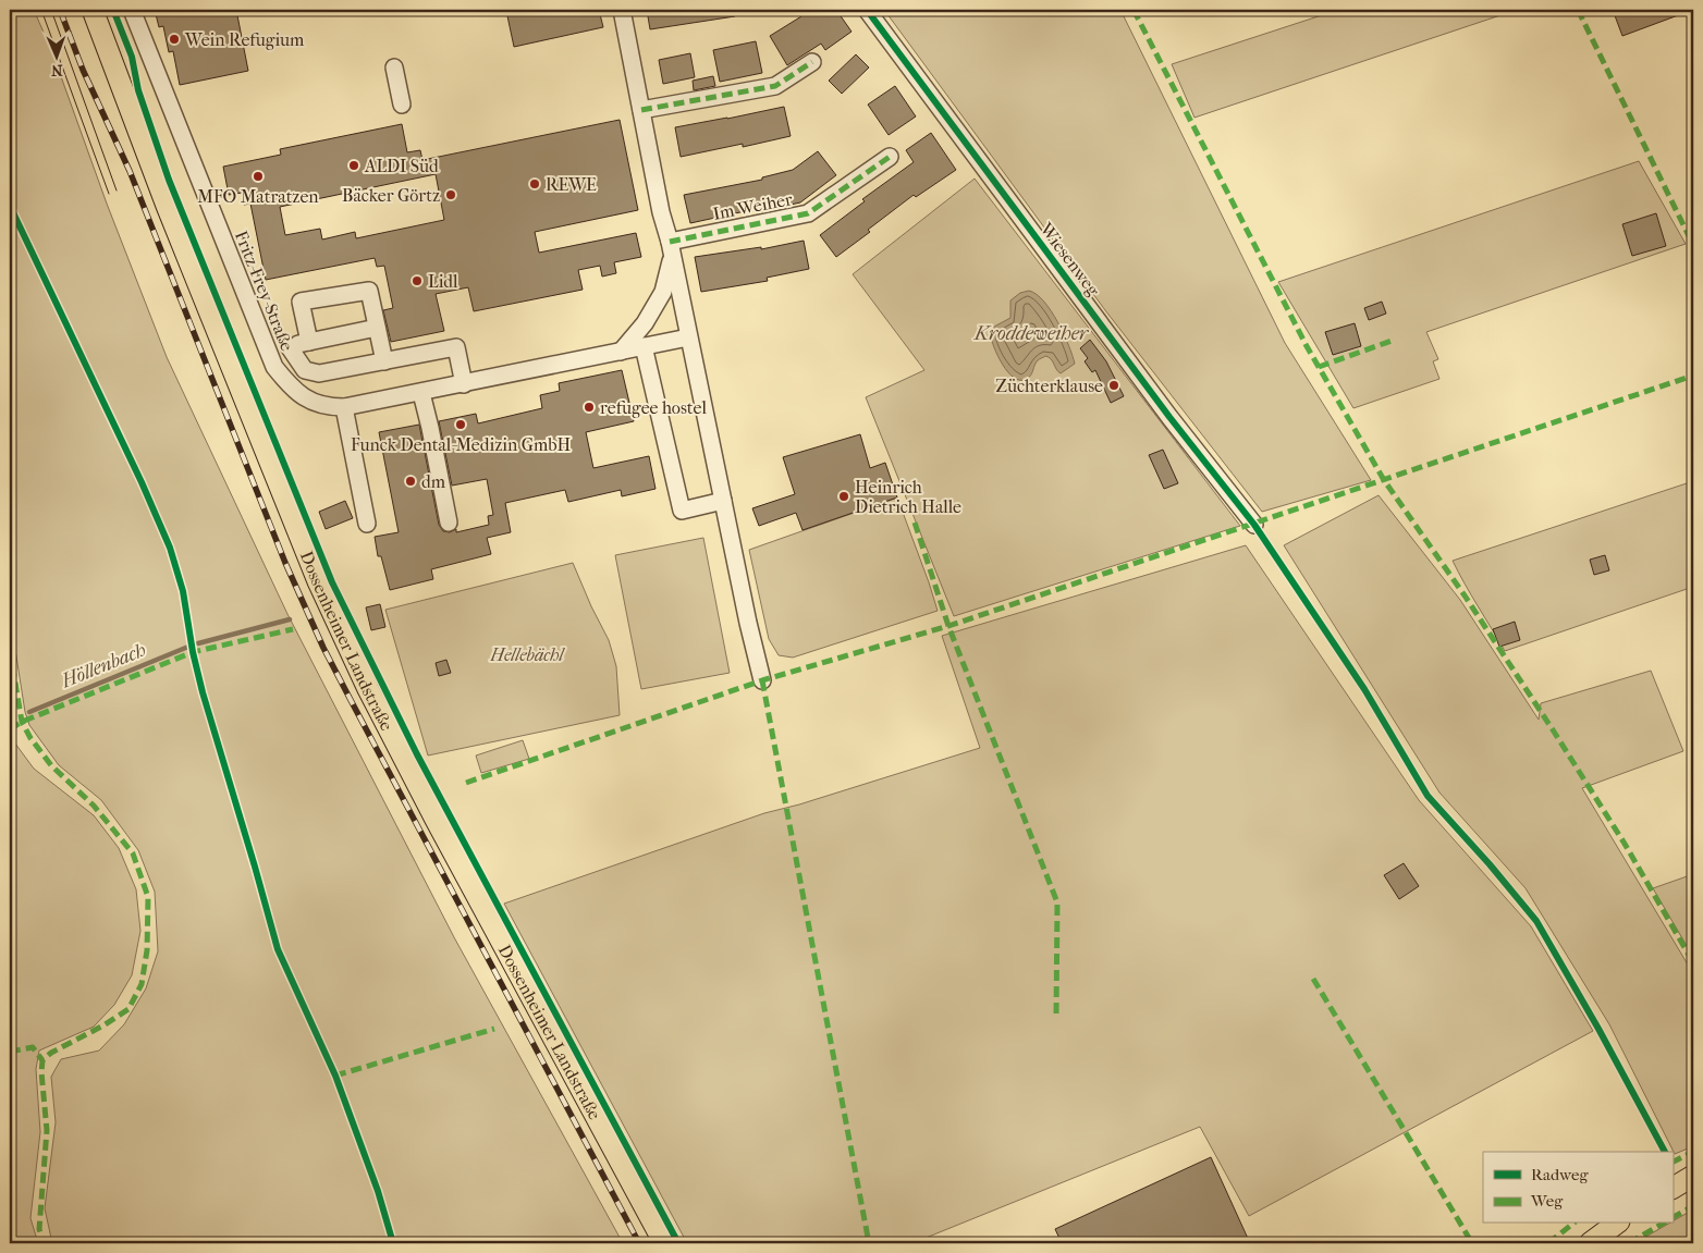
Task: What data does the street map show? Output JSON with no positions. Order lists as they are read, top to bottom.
{
  "streets": {
    "main road": ["Dossenheimer Landstraße"],
    "street": ["Im Weiher", "Wiesenweg", "Fritz-Frey-Straße"]
  },
  "water": ["Kroddeweiher", "Höllenbach"],
  "parks": ["Hellebächl"],
  "places": [
    "Wein Refugium",
    "ALDI Süd",
    "MFO Matratzen",
    "REWE",
    "Bäcker Görtz",
    "Lidl",
    "Züchterklause",
    "refugee hostel",
    "Funck Dental-Medizin GmbH",
    "dm",
    "Heinrich Dietrich Halle"
  ],
  "legend": ["Radweg", "Weg"],
  "north": "bottom"
}
